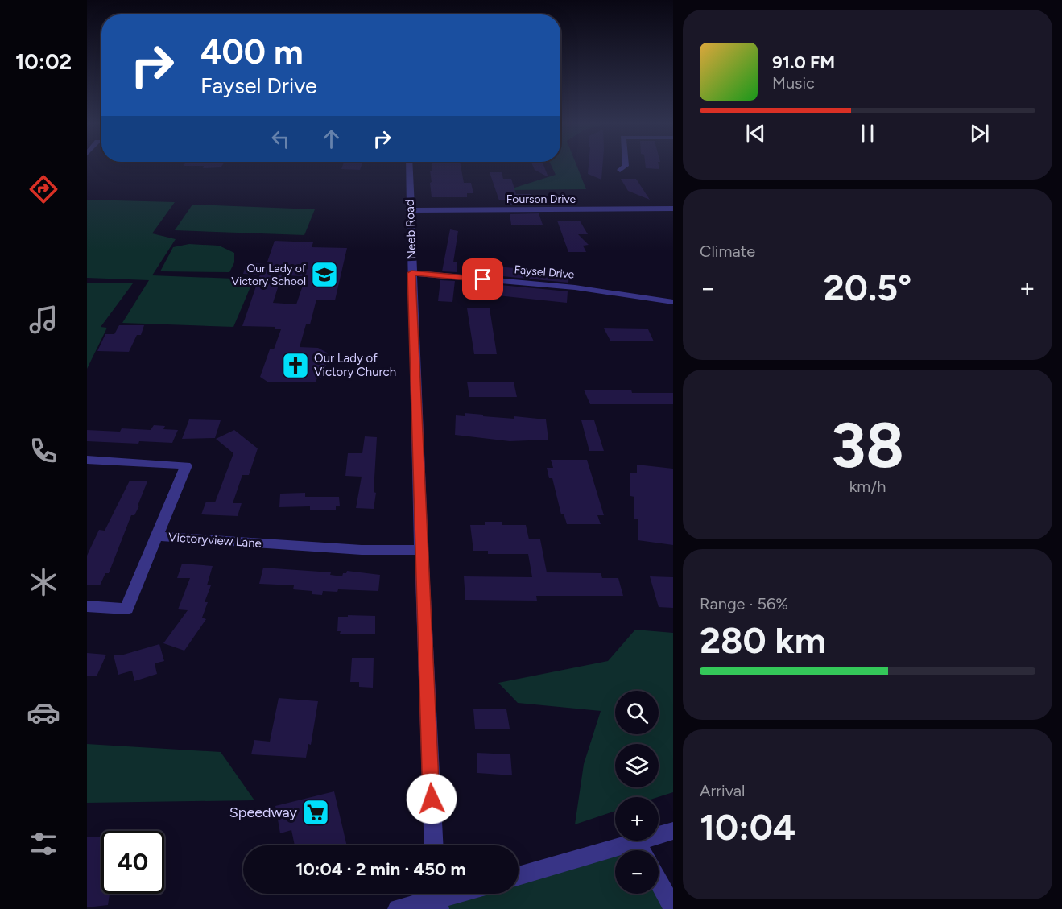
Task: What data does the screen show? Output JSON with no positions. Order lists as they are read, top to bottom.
{
  "streets": {
    "street": [
      "Fourson Drive",
      "Neeb Road",
      "Faysel Drive",
      "Victoryview Lane"
    ]
  },
  "crossings": [
    ["Fourson Drive", "Neeb Road"],
    ["Neeb Road", "Faysel Drive"],
    ["Neeb Road", "Victoryview Lane"]
  ],
  "places": {
    "school or university": ["Our Lady of Victory School"],
    "church": ["Our Lady of Victory Church"],
    "supermarket": ["Speedway"]
  },
  "page": {
    "tabs": "10:02",
    "turn": ["400 m", "Faysel Drive"],
    "song": ["91.0 FM", "Music"],
    "tile": [
      "Climate",
      ["38", "km/h"],
      ["Range · 56%", "280 km"],
      ["Arrival", "10:04"]
    ],
    "heat": ["−", "20.5°", "+"],
    "map_buttons": ["+", "−"],
    "limit": "40",
    "trip": "10:04 · 2 min · 450 m"
  }
}
